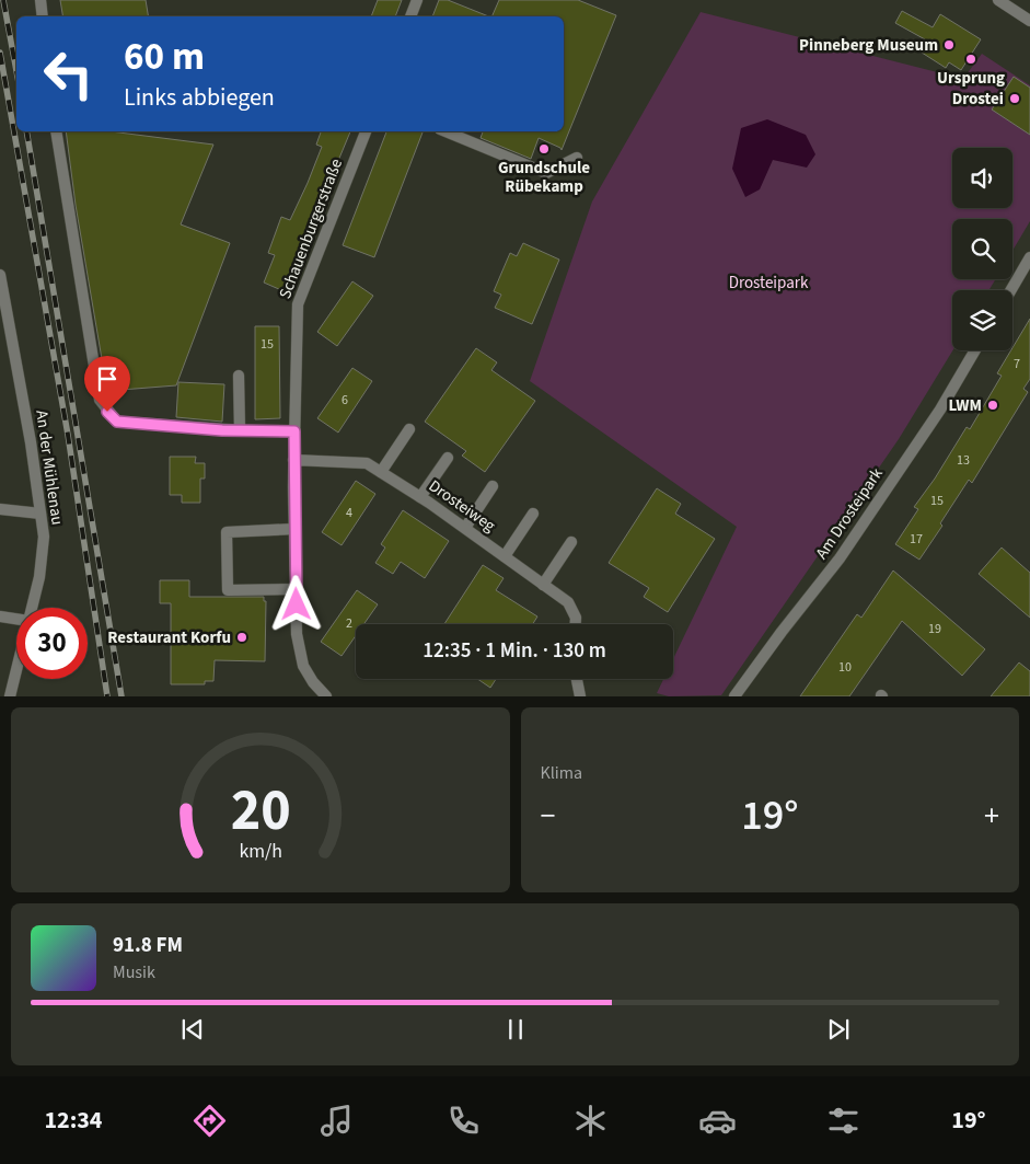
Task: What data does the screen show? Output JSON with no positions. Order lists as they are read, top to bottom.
{
  "streets": {
    "street": [
      "Schauenburgerstraße",
      "An der Mühlenau",
      "Drosteiweg",
      "Am Drosteipark"
    ]
  },
  "crossings": [
    ["Schauenburgerstraße", "Drosteiweg"]
  ],
  "parks": ["Drosteipark"],
  "places": [
    "Pinneberg Museum",
    "Ursprung",
    "Drostei",
    "Grundschule Rübekamp",
    "LWM",
    "Restaurant Korfu"
  ],
  "house_numbers": [
    "15",
    "7",
    "6",
    "13",
    "15",
    "4",
    "17",
    "2",
    "19",
    "10"
  ],
  "page": {
    "turn": ["60 m", "Links abbiegen"],
    "limit": "30",
    "trip": "12:35 · 1 Min. · 130 m",
    "tile": "Klima",
    "heat": ["−", "19°", "+"],
    "song": ["91.8 FM", "Musik"],
    "tabs": ["12:34", "19°"],
    "gauge": ["20", "km/h"]
  }
}
